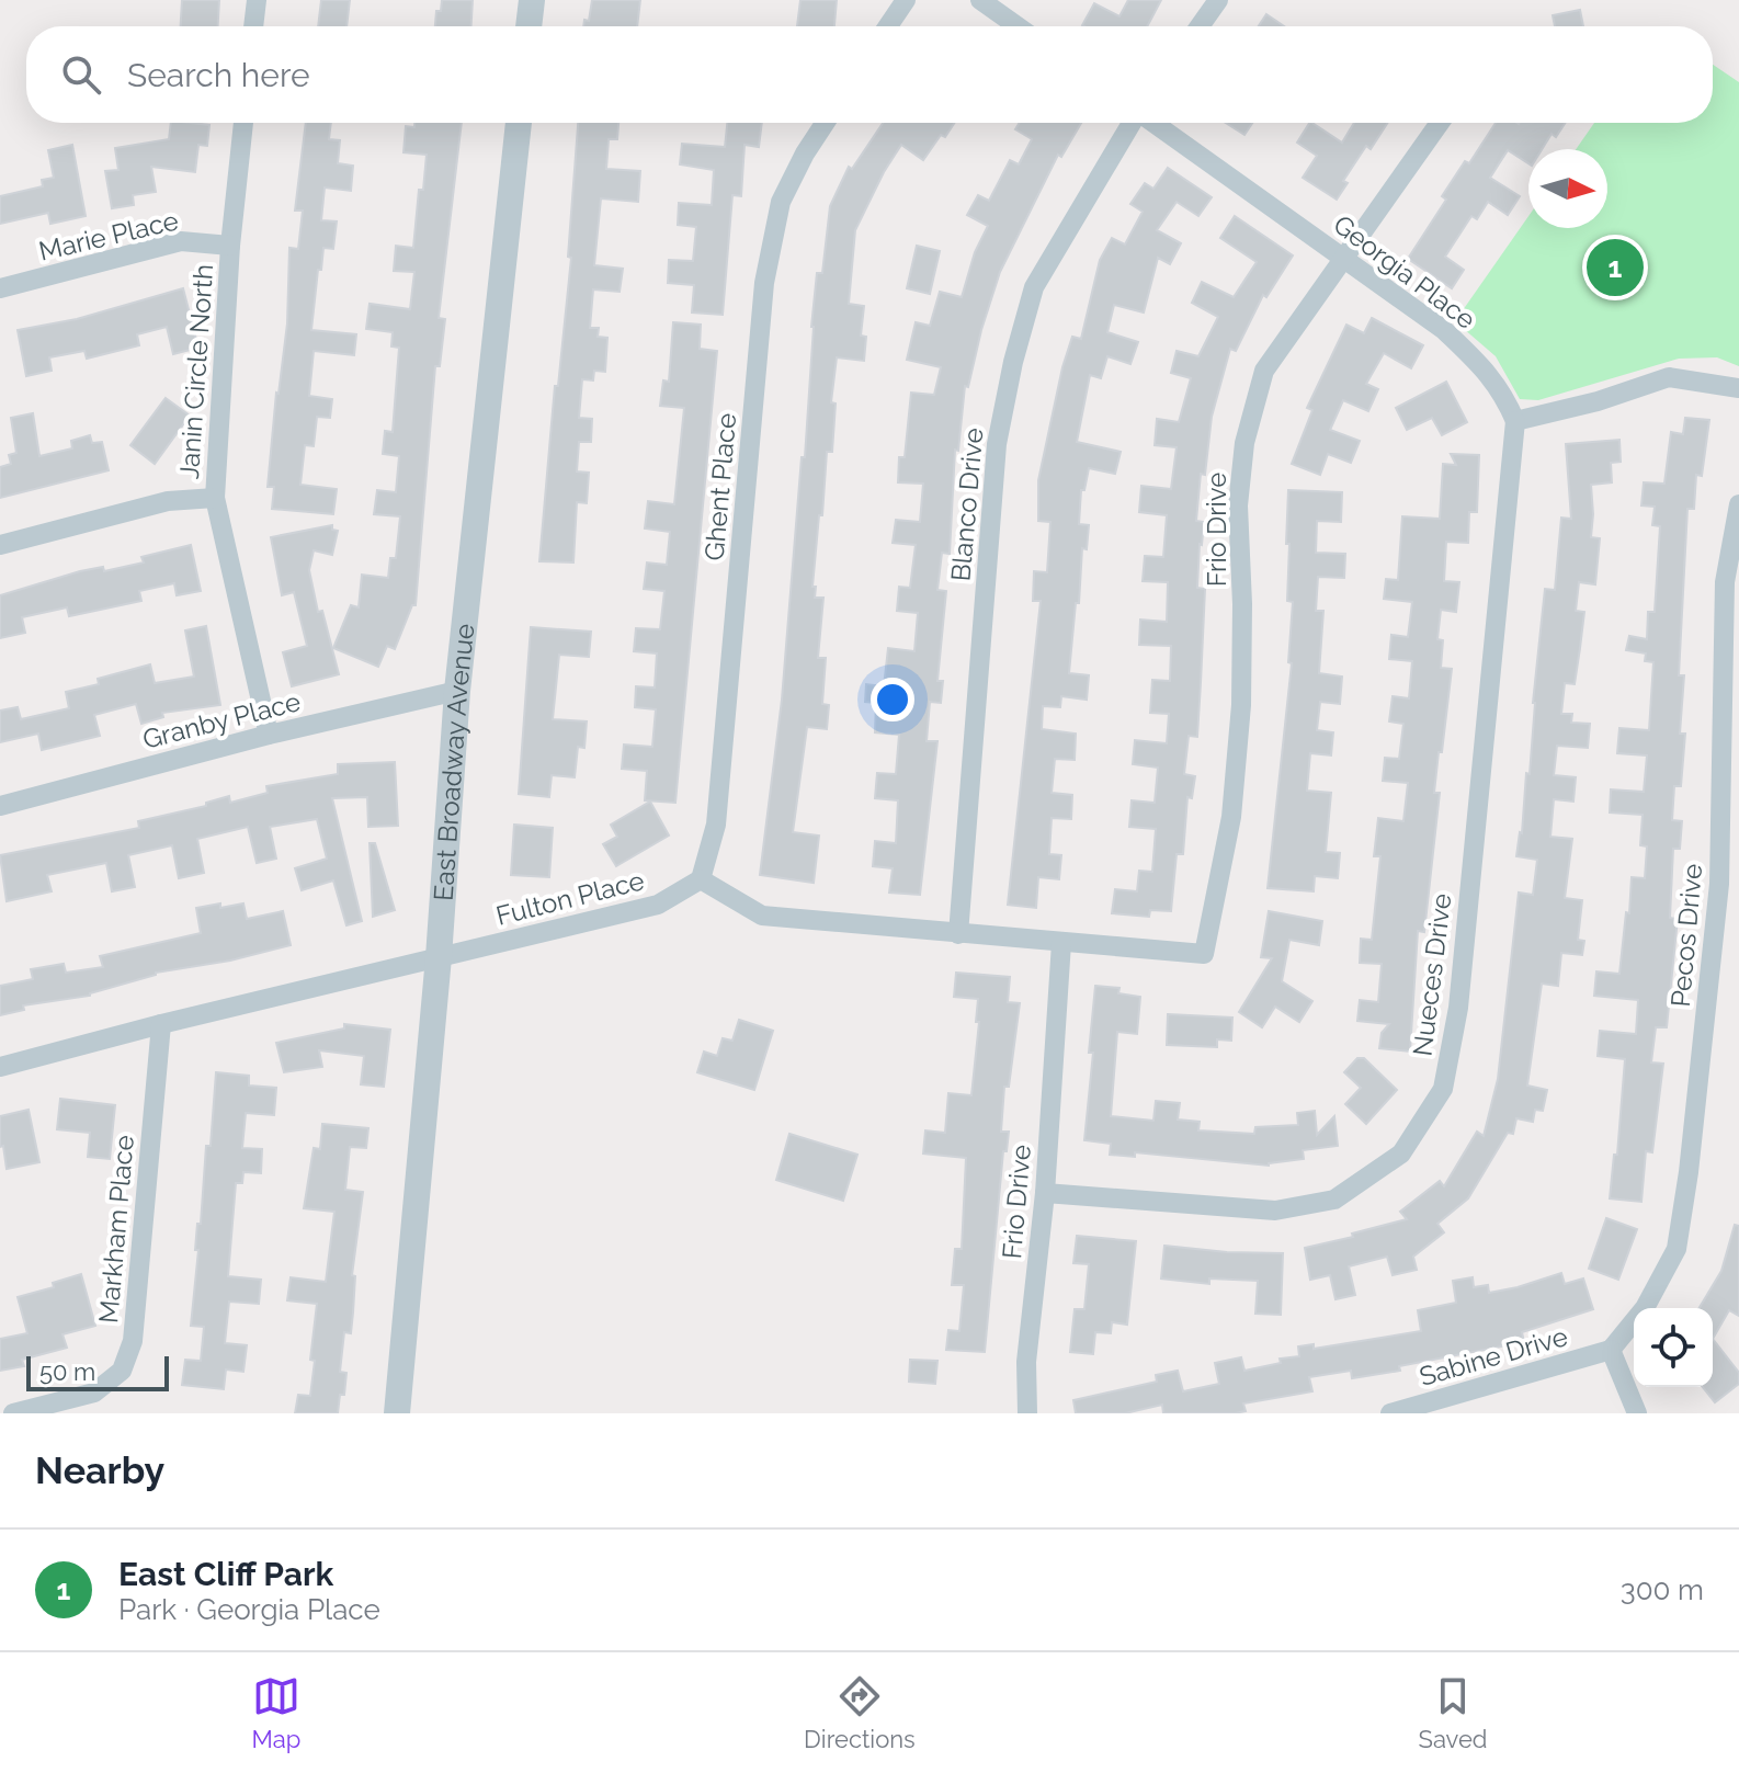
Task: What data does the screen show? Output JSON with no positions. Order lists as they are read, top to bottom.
{
  "streets": {
    "street": [
      "Marie Place",
      "Georgia Place",
      "Janin Circle North",
      "Ghent Place",
      "Blanco Drive",
      "Frio Drive",
      "Granby Place",
      "East Broadway Avenue",
      "Fulton Place",
      "Pecos Drive",
      "Nueces Drive",
      "Markham Place",
      "Sabine Drive"
    ]
  },
  "crossings": [
    ["Marie Place", "Janin Circle North"],
    ["Georgia Place", "Frio Drive"],
    ["Georgia Place", "Nueces Drive"],
    ["Janin Circle North", "Granby Place"],
    ["Ghent Place", "Fulton Place"],
    ["Frio Drive", "Nueces Drive"],
    ["Granby Place", "East Broadway Avenue"],
    ["East Broadway Avenue", "Fulton Place"],
    ["Fulton Place", "Markham Place"],
    ["Pecos Drive", "Sabine Drive"]
  ],
  "scale_bar": "50 m",
  "north": "right",
  "page": {
    "search": "Search here",
    "pins": "1",
    "scale": "50 m",
    "heading": "Nearby",
    "list": [
      {
        "mark": "1",
        "name": "East Cliff Park",
        "note": "Park · Georgia Place",
        "value": "300 m"
      }
    ],
    "nav": ["Map", "Directions", "Saved"]
  }
}
